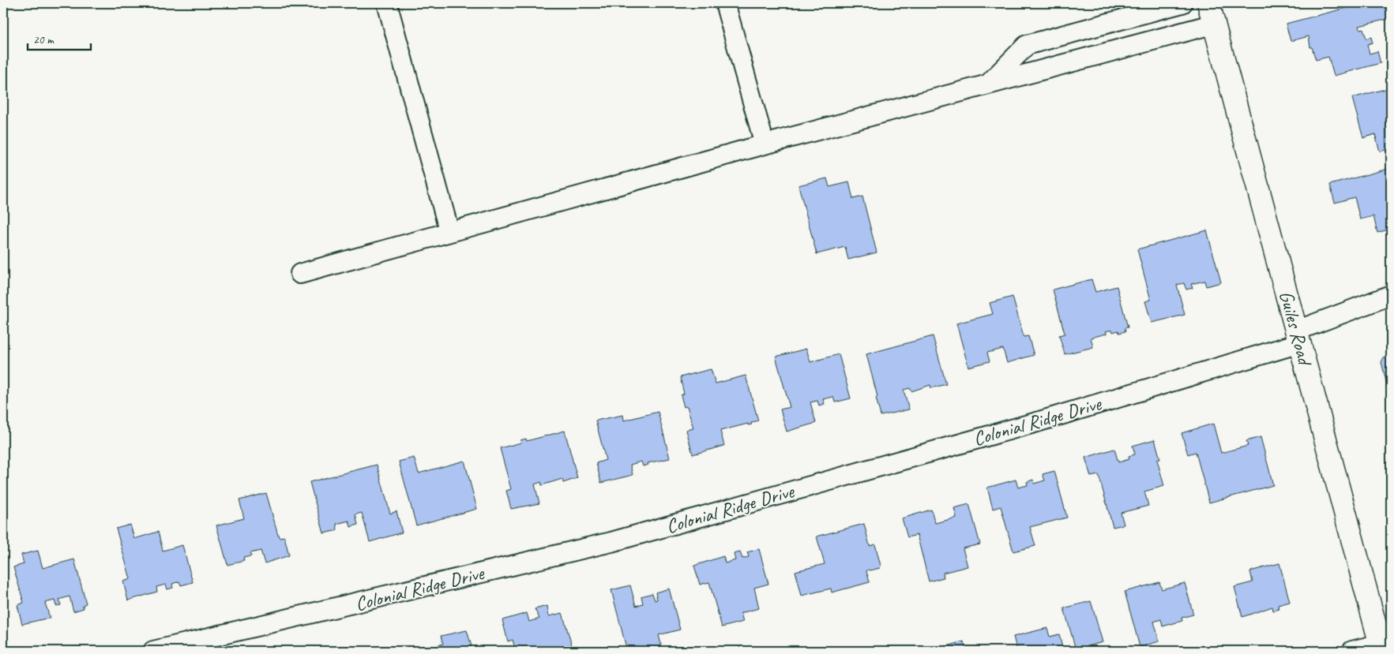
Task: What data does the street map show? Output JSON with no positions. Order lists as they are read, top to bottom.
{
  "streets": {
    "street": ["Guiles Road", "Colonial Ridge Drive"]
  },
  "crossings": [
    ["Guiles Road", "Colonial Ridge Drive"]
  ],
  "scale_bar": "20 m"
}
